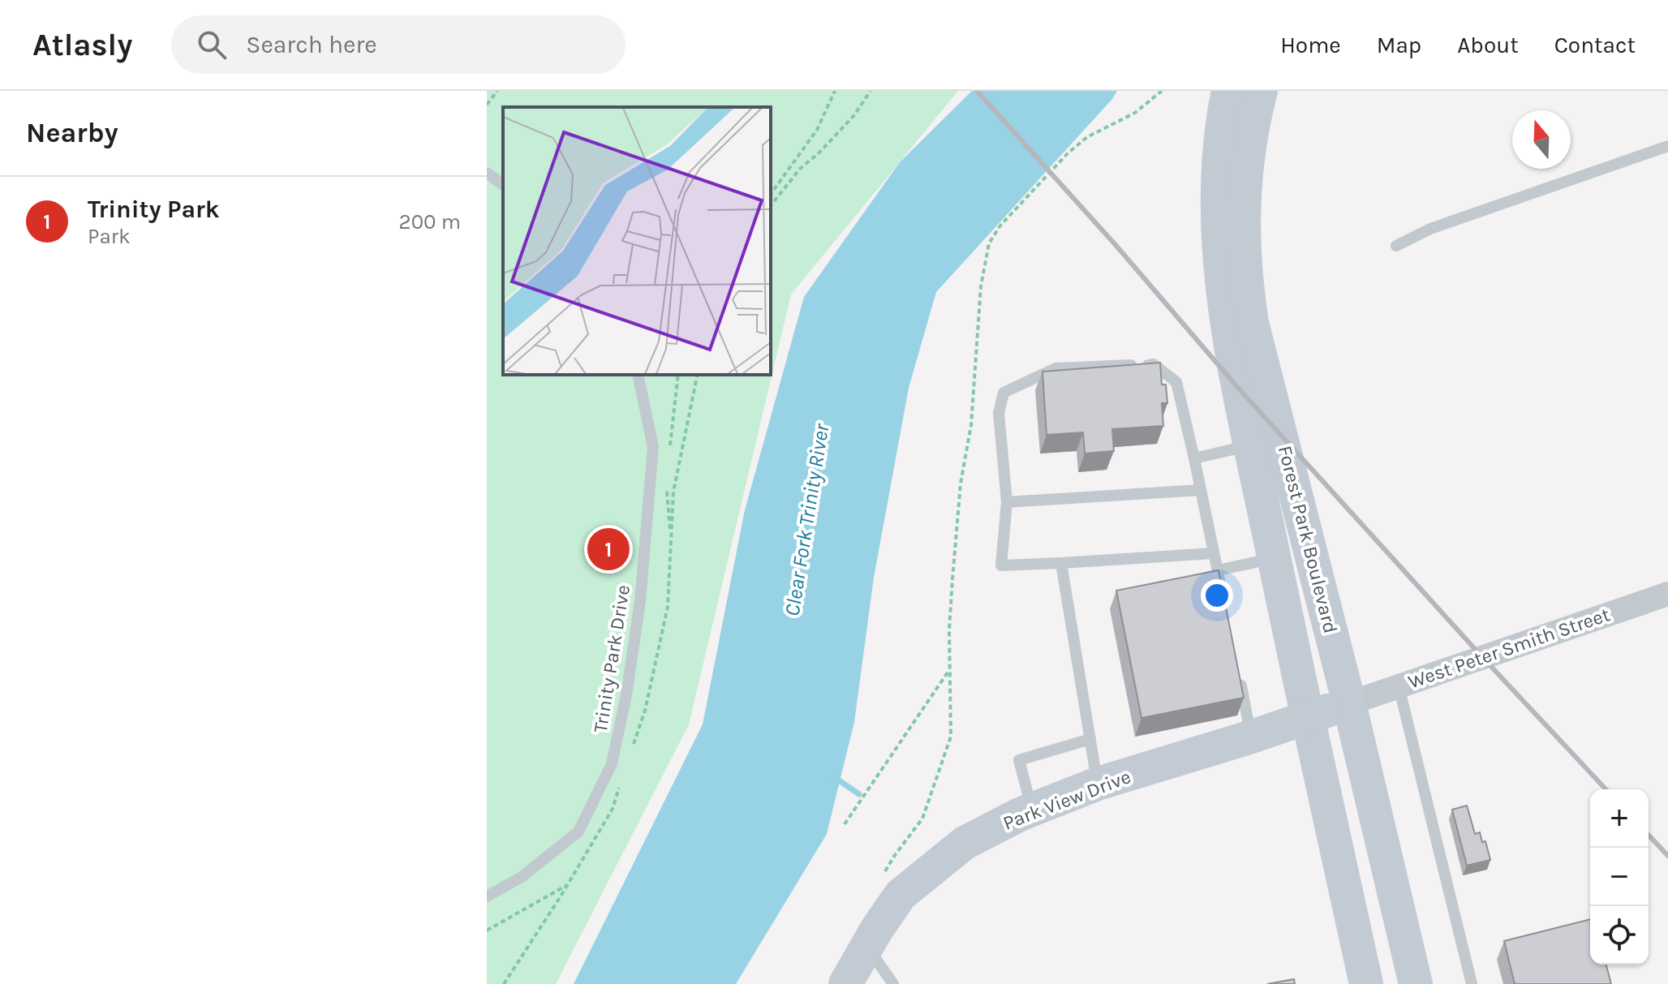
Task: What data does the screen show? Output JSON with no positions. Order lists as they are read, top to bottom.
{
  "streets": {
    "main road": ["Forest Park Boulevard", "Park View Drive"],
    "street": ["West Peter Smith Street"],
    "lane": ["Trinity Park Drive"]
  },
  "crossings": [
    ["Forest Park Boulevard", "West Peter Smith Street"],
    ["Forest Park Boulevard", "Park View Drive"],
    ["West Peter Smith Street", "Park View Drive"]
  ],
  "water": ["Clear Fork Trinity River"],
  "north": "top",
  "page": {
    "header": "Atlasly",
    "search": "Search here",
    "nav": [
      "Home",
      "Map",
      "About",
      "Contact"
    ],
    "heading": "Nearby",
    "list": [
      {
        "mark": "1",
        "name": "Trinity Park",
        "note": "Park",
        "value": "200 m"
      }
    ],
    "pins": "1",
    "map_buttons": ["+", "−"]
  }
}
